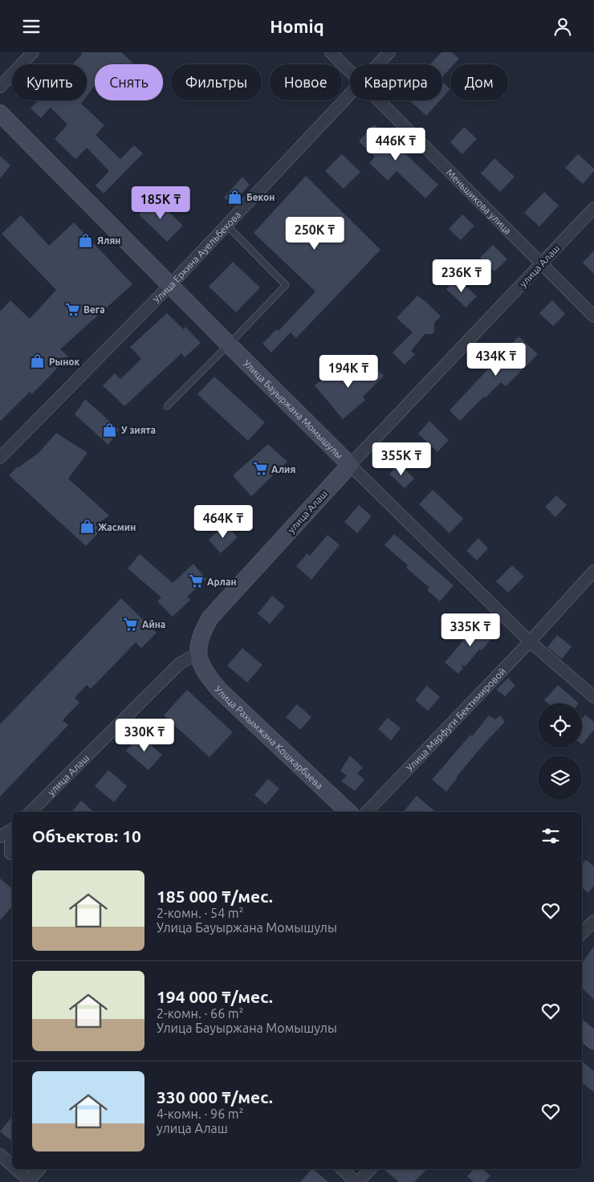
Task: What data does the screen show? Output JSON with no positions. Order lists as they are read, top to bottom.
{
  "streets": {
    "street": [
      "Меньшикова улица",
      "Улица Еркина Ауельбекова",
      "улица Алаш",
      "Улица Бауыржана Момышулы",
      "Улица Марфуги Бектимировой",
      "Улица Рахымжана Кошкарбаева"
    ]
  },
  "crossings": [
    ["Меньшикова улица", "улица Алаш"],
    ["Улица Еркина Ауельбекова", "Улица Бауыржана Момышулы"],
    ["улица Алаш", "Улица Бауыржана Момышулы"],
    ["улица Алаш", "Улица Рахымжана Кошкарбаева"],
    ["Улица Бауыржана Момышулы", "Улица Марфуги Бектимировой"]
  ],
  "places": {
    "shop": [
      "Бекон",
      "Ялян",
      "Рынок",
      "У зията",
      "Жасмин"
    ],
    "supermarket": [
      "Вега",
      "Алия",
      "Арлан",
      "Айна"
    ]
  },
  "page": {
    "header": "Homiq",
    "chip": [
      "Купить",
      "Снять",
      "Фильтры",
      "Новое",
      "Квартира",
      "Дом"
    ],
    "price": [
      "446K ₸",
      "185K ₸",
      "250K ₸",
      "236K ₸",
      "434K ₸",
      "194K ₸",
      "355K ₸",
      "464K ₸",
      "335K ₸",
      "330K ₸"
    ],
    "heading": "Объектов: 10",
    "list": [
      {
        "name": "185 000 ₸/мес.",
        "note": "2-комн. · 54 m² · Улица Бауыржана Момышулы"
      },
      {
        "name": "194 000 ₸/мес.",
        "note": "2-комн. · 66 m² · Улица Бауыржана Момышулы"
      },
      {
        "name": "330 000 ₸/мес.",
        "note": "4-комн. · 96 m² · улица Алаш"
      }
    ]
  }
}
